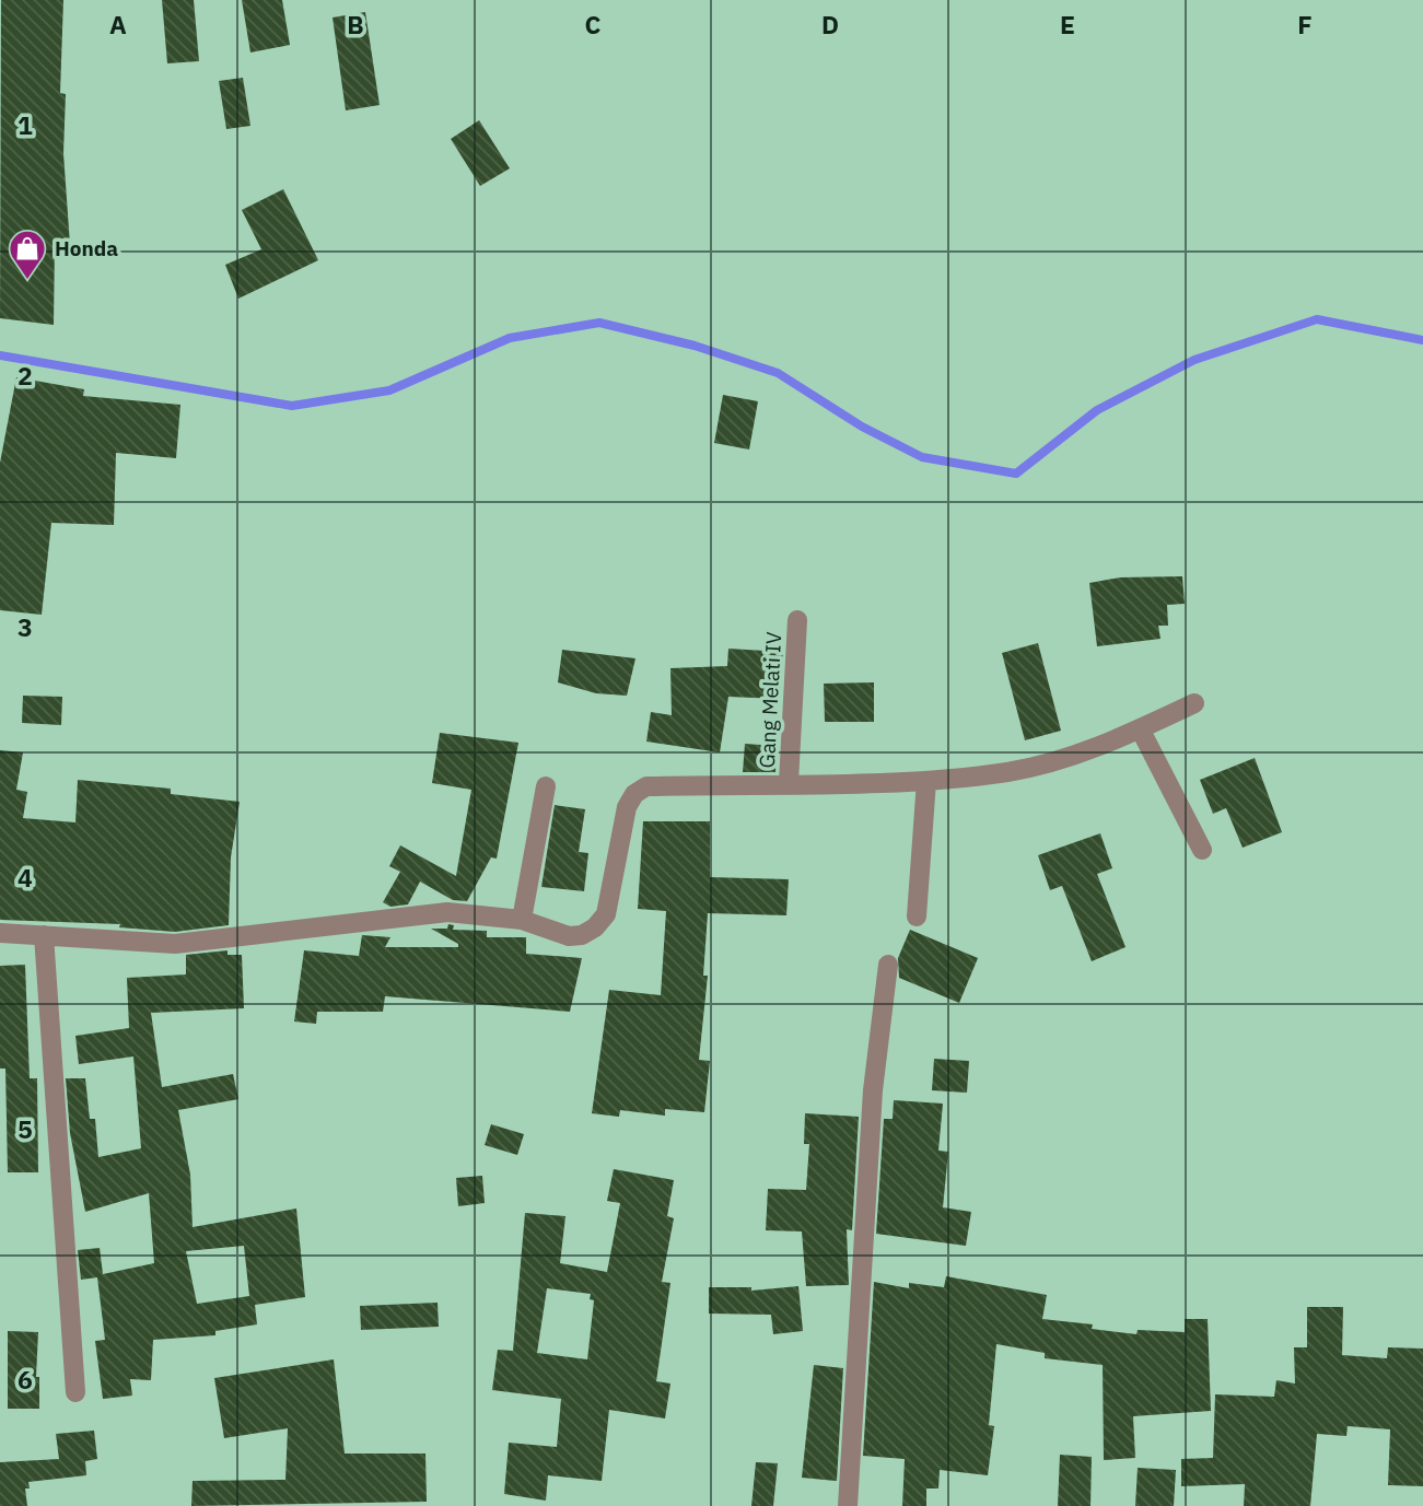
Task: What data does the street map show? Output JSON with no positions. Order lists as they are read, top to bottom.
{
  "streets": {
    "street": ["Gang Melati IV"]
  },
  "places": {
    "shop": ["Honda"]
  },
  "grid": {
    "columns": [
      "A",
      "B",
      "C",
      "D",
      "E",
      "F"
    ],
    "rows": [
      "1",
      "2",
      "3",
      "4",
      "5",
      "6"
    ]
  }
}
